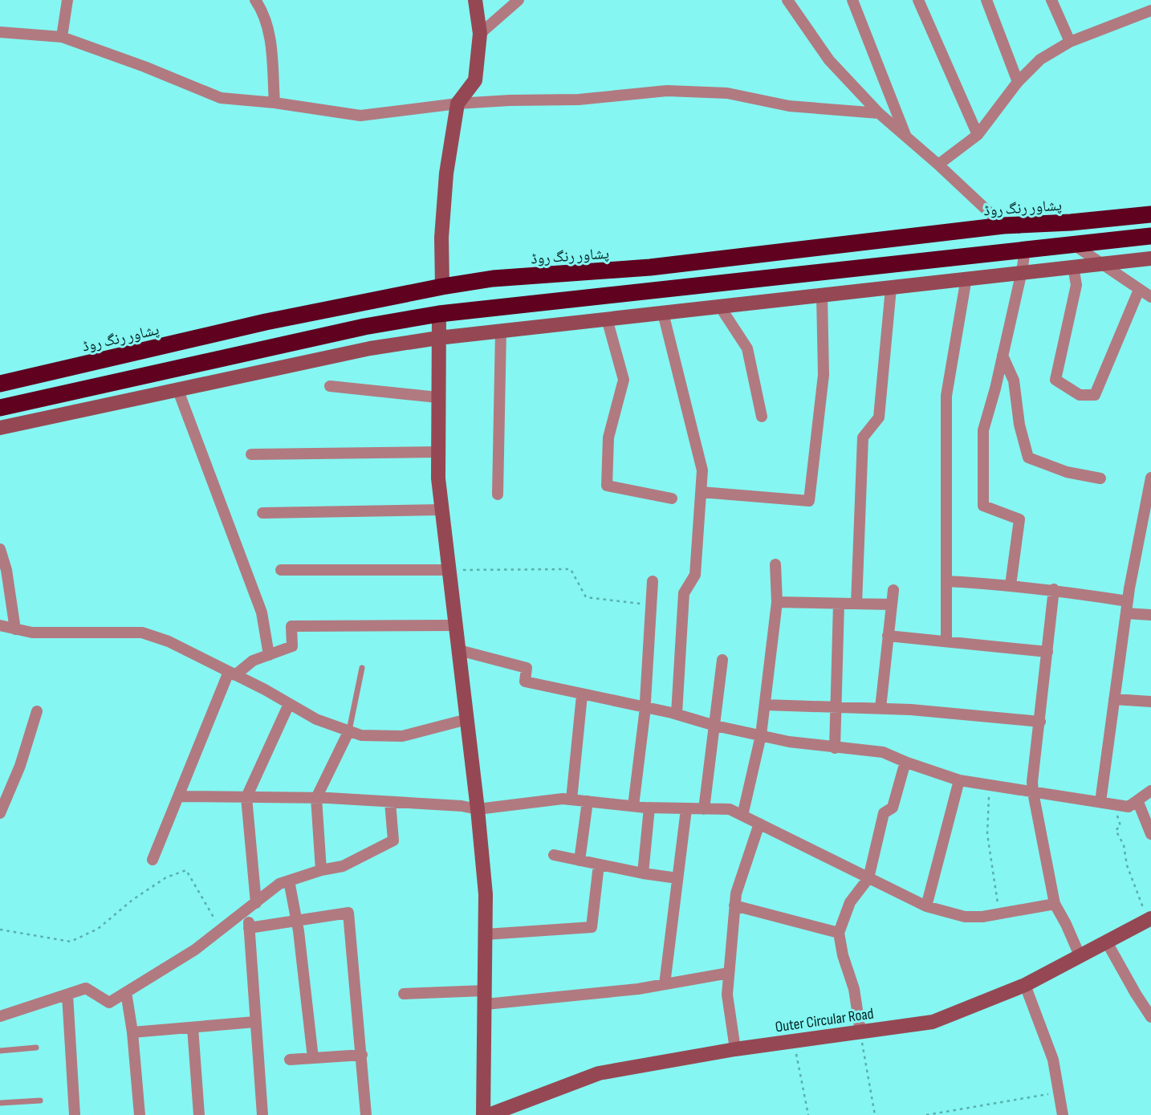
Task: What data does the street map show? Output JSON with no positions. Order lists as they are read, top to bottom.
{
  "streets": {
    "highway": ["پشاور رنگ روڈ"],
    "street": ["Outer Circular Road"]
  }
}
